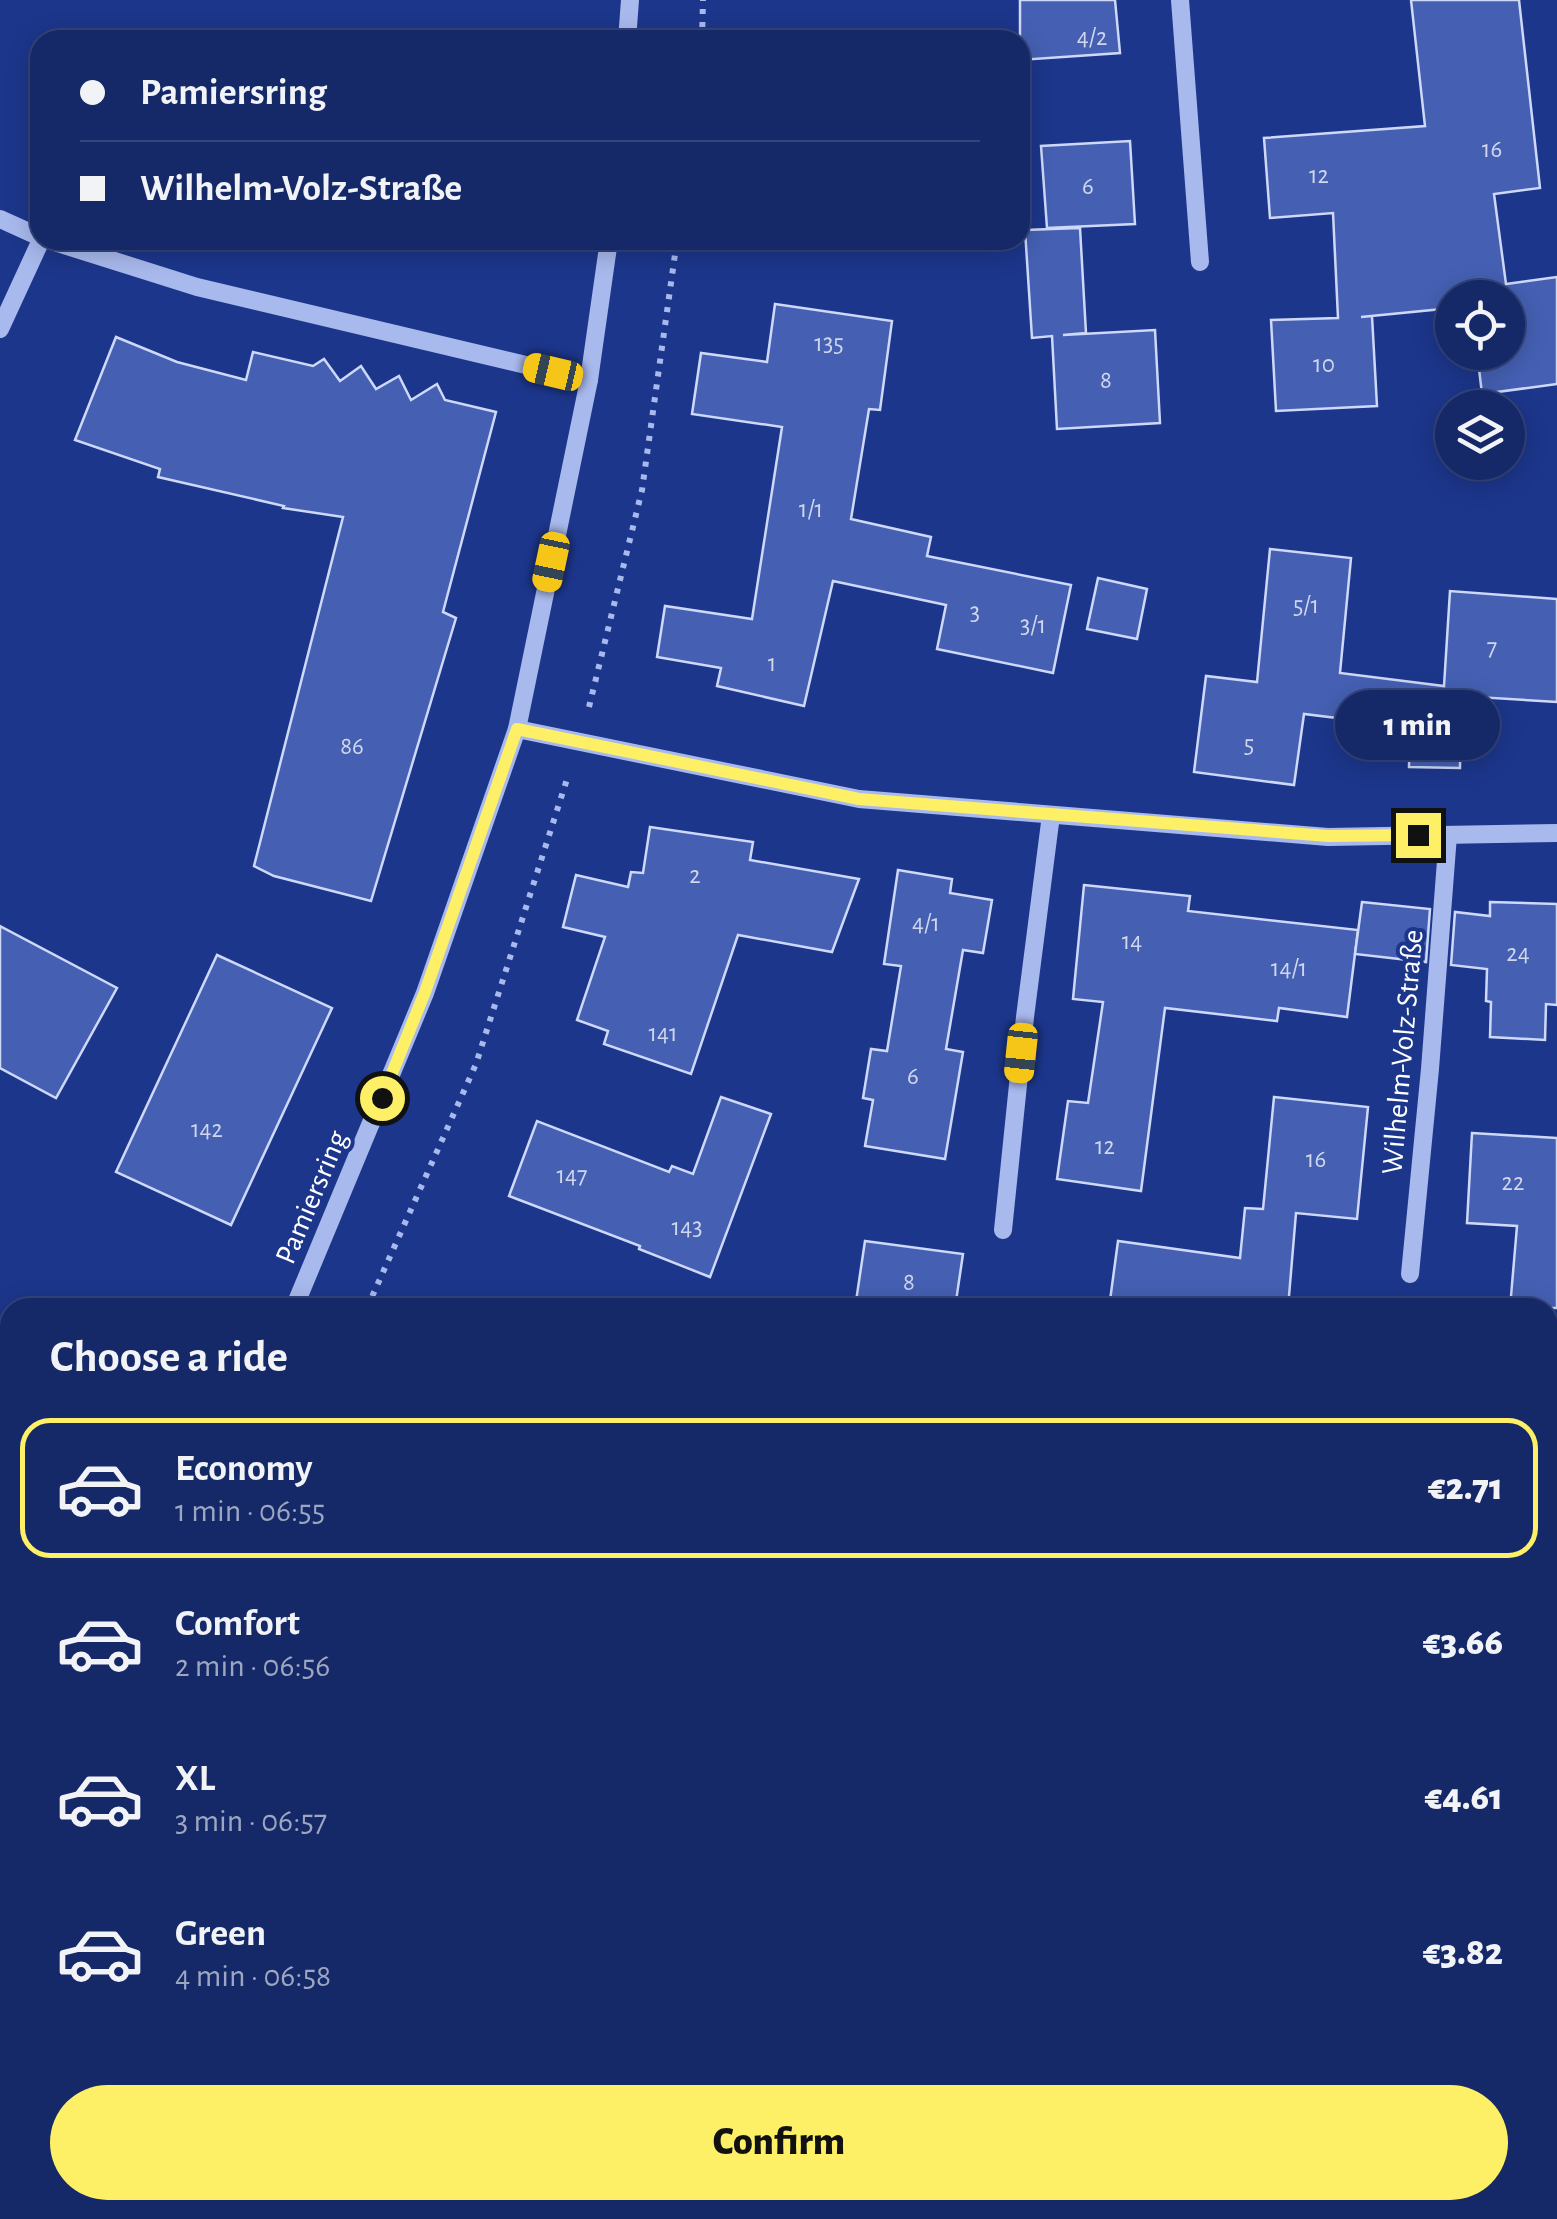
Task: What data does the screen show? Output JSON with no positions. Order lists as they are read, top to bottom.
{
  "streets": {
    "street": ["Wilhelm-Volz-Straße", "Pamiersring"]
  },
  "house_numbers": [
    "4/2",
    "16",
    "12",
    "6",
    "135",
    "10",
    "8",
    "1/1",
    "5/1",
    "3",
    "3/1",
    "7",
    "1",
    "5",
    "86",
    "2",
    "4/1",
    "14",
    "24",
    "14/1",
    "141",
    "6",
    "142",
    "12",
    "16",
    "147",
    "22",
    "143",
    "8"
  ],
  "page": {
    "banner": ["Pamiersring", "Wilhelm-Volz-Straße"],
    "bubble": "1 min",
    "heading": "Choose a ride",
    "list": [
      {
        "name": "Economy",
        "note": "1 min · 06:55",
        "value": "€2.71"
      },
      {
        "name": "Comfort",
        "note": "2 min · 06:56",
        "value": "€3.66"
      },
      {
        "name": "XL",
        "note": "3 min · 06:57",
        "value": "€4.61"
      },
      {
        "name": "Green",
        "note": "4 min · 06:58",
        "value": "€3.82"
      }
    ],
    "buttons": "Confirm"
  }
}
